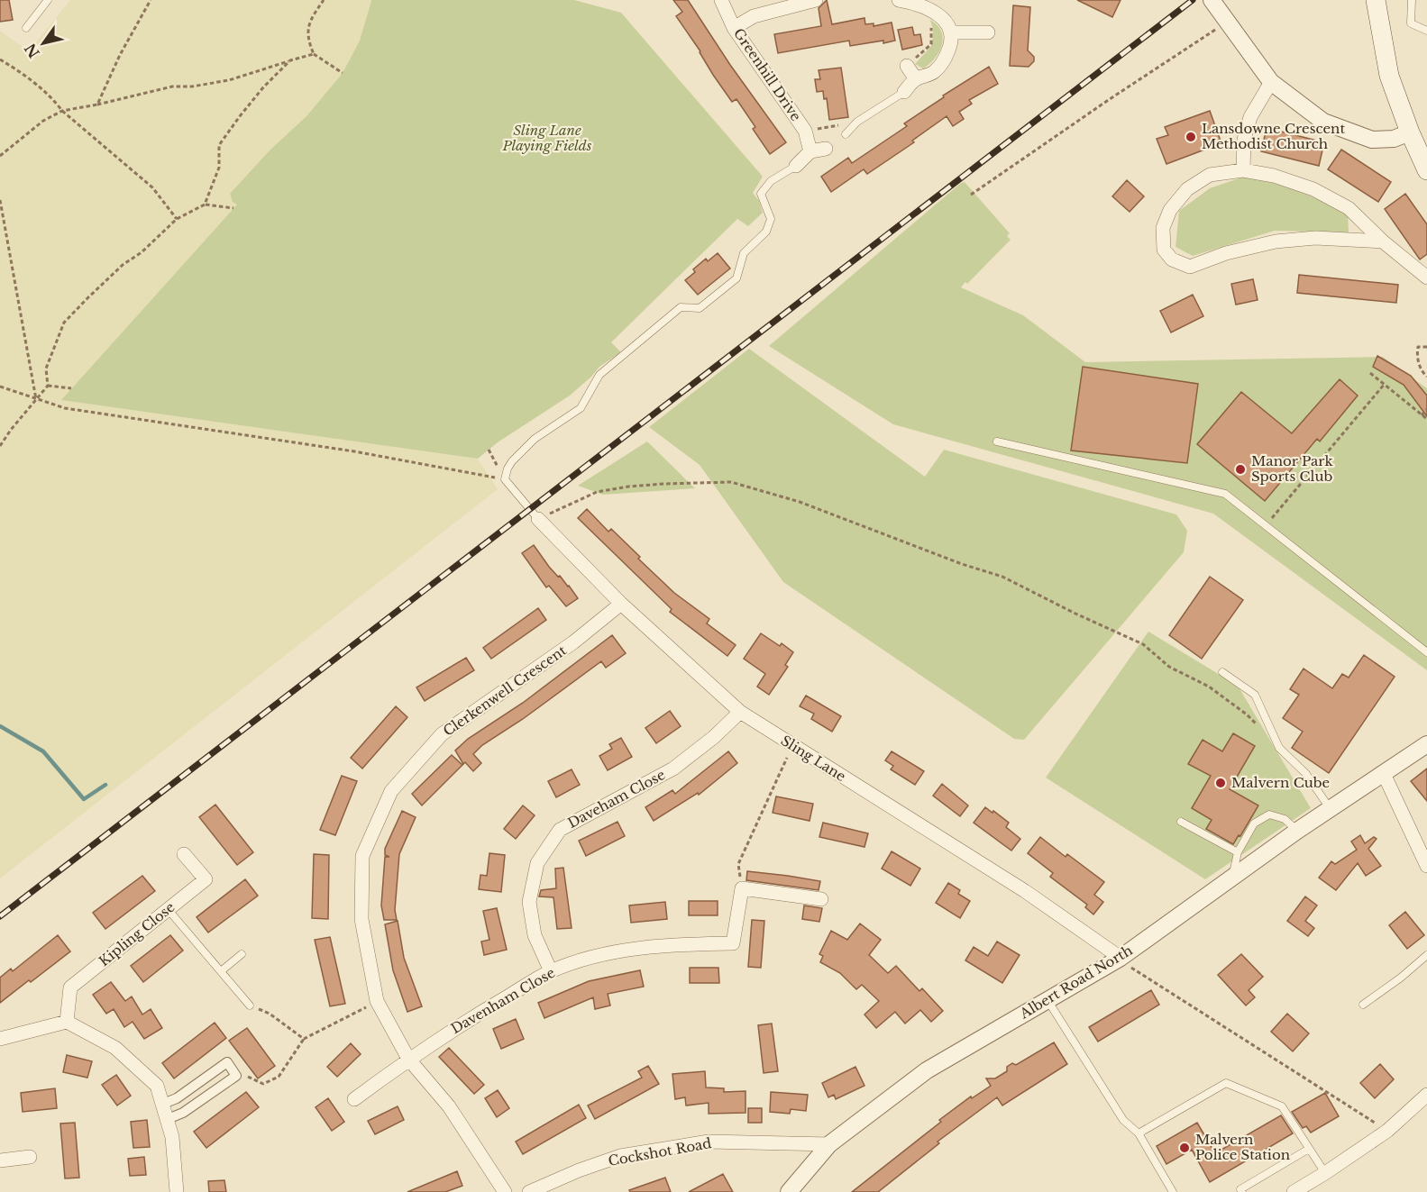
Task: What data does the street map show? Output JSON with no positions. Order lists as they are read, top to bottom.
{
  "streets": {
    "street": [
      "Greenhill Drive",
      "Clerkenwell Crescent",
      "Sling Lane",
      "Daveham Close",
      "Kipling Close",
      "Albert Road North",
      "Davenham Close",
      "Cockshot Road"
    ]
  },
  "crossings": [
    ["Clerkenwell Crescent", "Sling Lane"],
    ["Clerkenwell Crescent", "Davenham Close"],
    ["Sling Lane", "Daveham Close"],
    ["Sling Lane", "Albert Road North"],
    ["Daveham Close", "Davenham Close"],
    ["Albert Road North", "Cockshot Road"]
  ],
  "parks": ["Sling Lane Playing Fields"],
  "places": [
    "Lansdowne Crescent Methodist Church",
    "Manor Park Sports Club",
    "Malvern Cube",
    "Malvern Police Station"
  ],
  "north": "bottom left"
}
